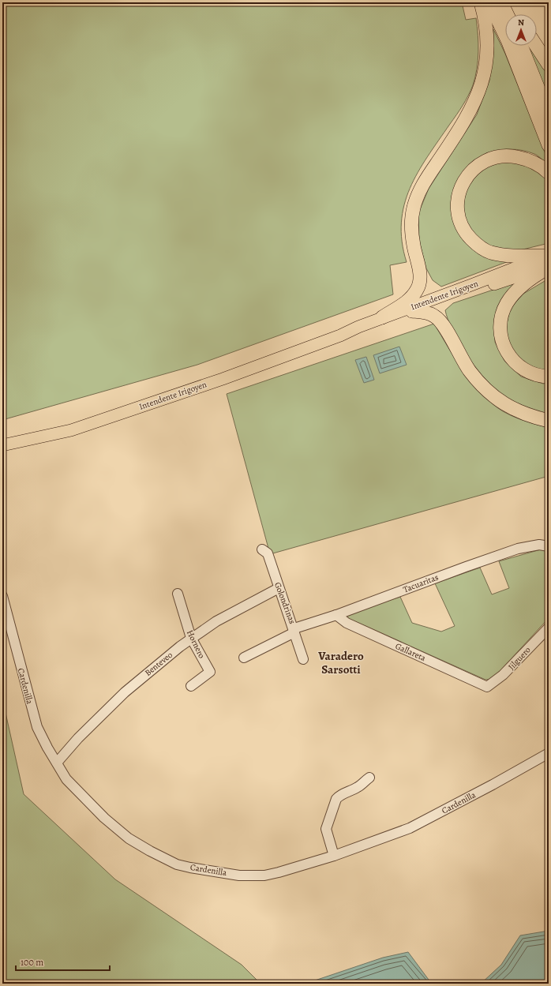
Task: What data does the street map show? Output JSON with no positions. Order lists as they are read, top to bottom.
{
  "streets": {
    "main road": ["Intendente Irigoyen"],
    "street": [
      "Tacuaritas",
      "Golondrinas",
      "Hornero",
      "Gallareta",
      "Jilguero",
      "Benteveo",
      "Cardenilla"
    ]
  },
  "crossings": [
    ["Tacuaritas", "Golondrinas"],
    ["Tacuaritas", "Gallareta"],
    ["Golondrinas", "Benteveo"],
    ["Hornero", "Benteveo"],
    ["Gallareta", "Jilguero"],
    ["Benteveo", "Cardenilla"]
  ],
  "districts": ["Varadero Sarsotti"],
  "scale_bar": "100 m",
  "north": "top"
}
